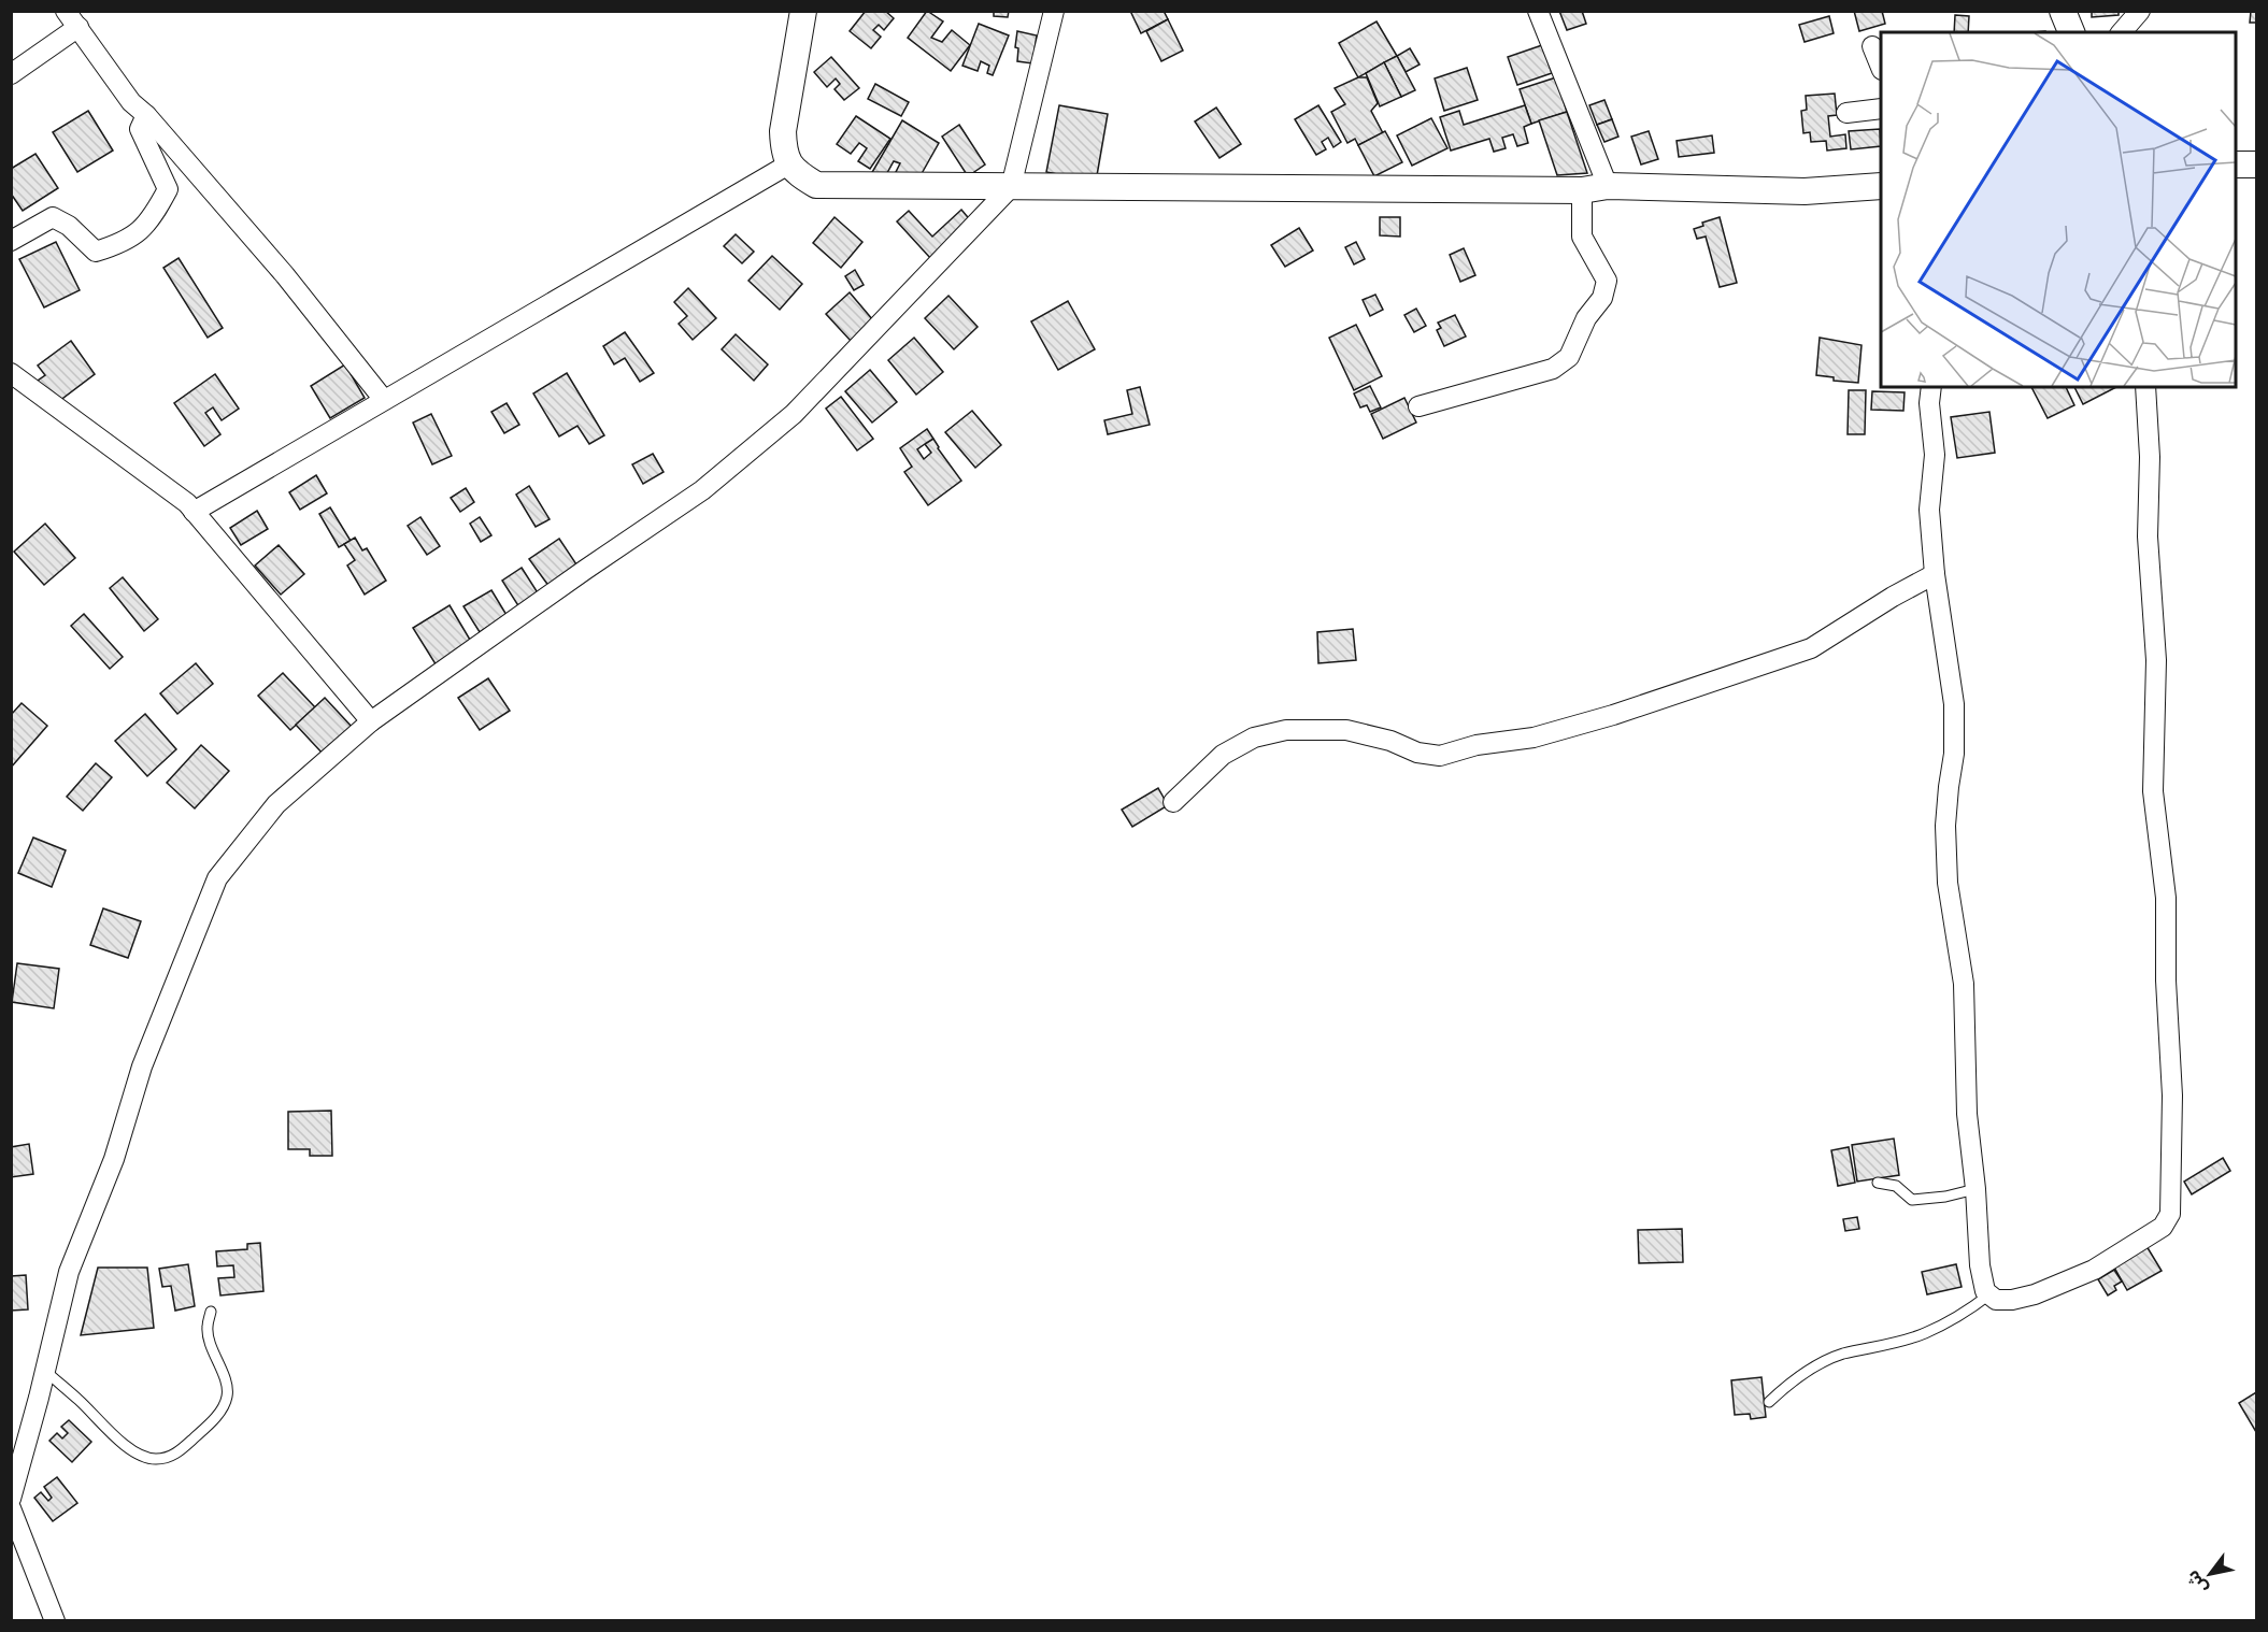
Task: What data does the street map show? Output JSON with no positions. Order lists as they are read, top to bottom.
{
  "north": "bottom left"
}
